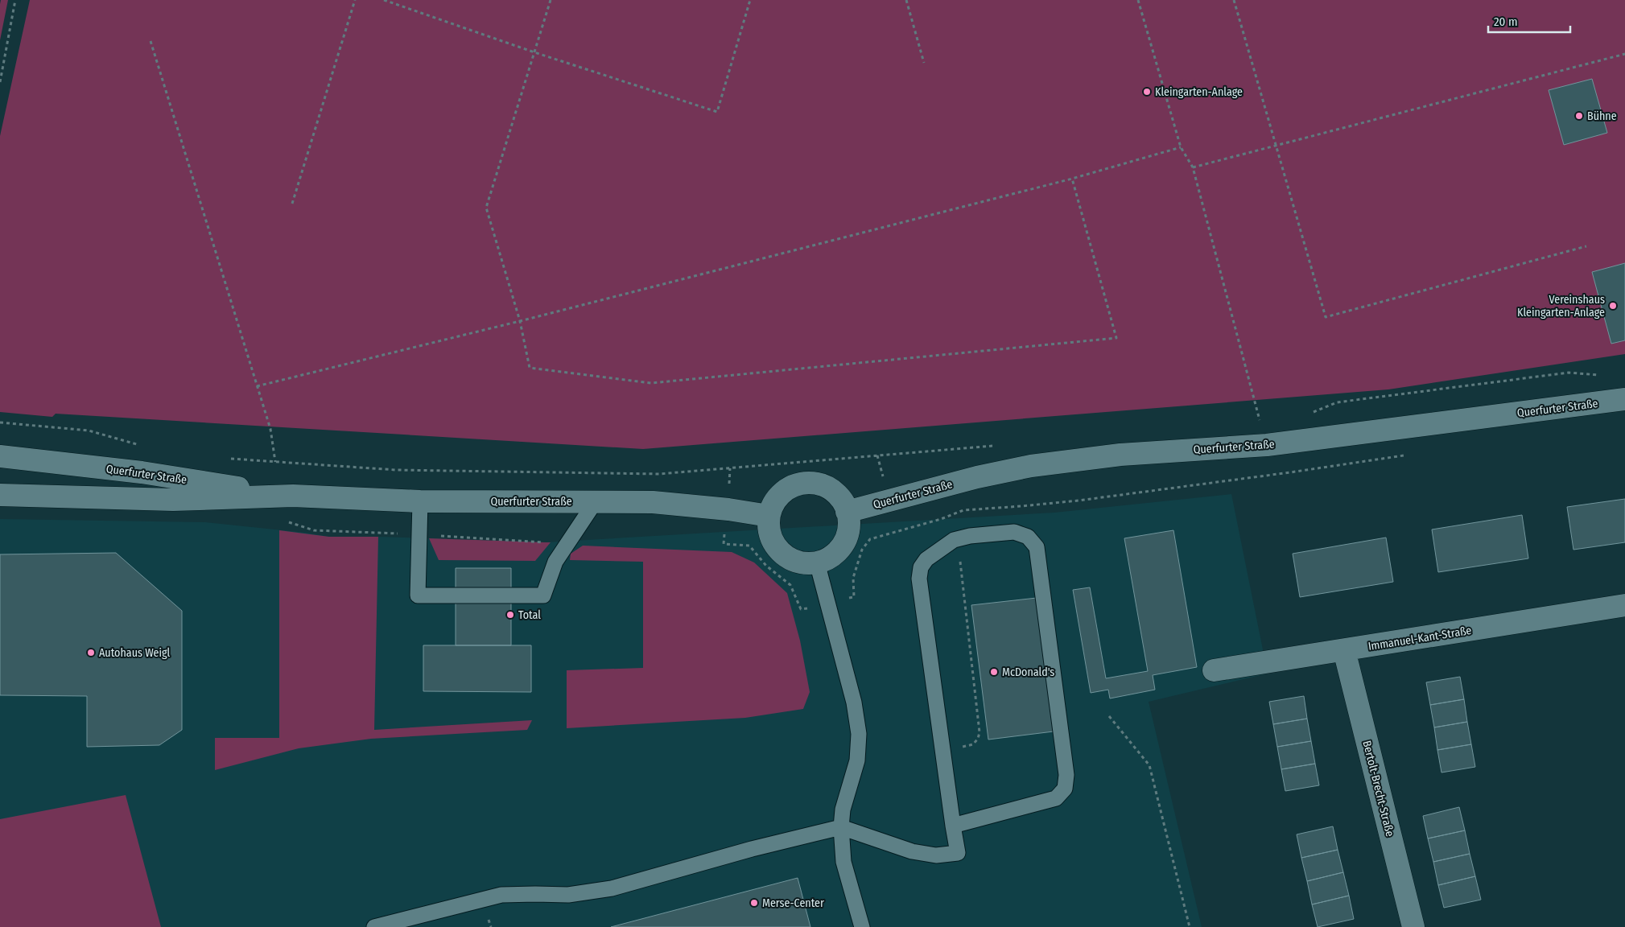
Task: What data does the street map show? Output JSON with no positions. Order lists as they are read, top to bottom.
{
  "streets": {
    "main road": ["Querfurter Straße", "Immanuel-Kant-Straße", "Bertolt-Brecht-Straße"]
  },
  "crossings": [
    ["Immanuel-Kant-Straße", "Bertolt-Brecht-Straße"]
  ],
  "places": [
    "Kleingarten-Anlage",
    "Bühne",
    "Vereinshaus Kleingarten-Anlage",
    "Total",
    "Autohaus Weigl",
    "McDonald's",
    "Merse-Center"
  ],
  "scale_bar": "20 m"
}
